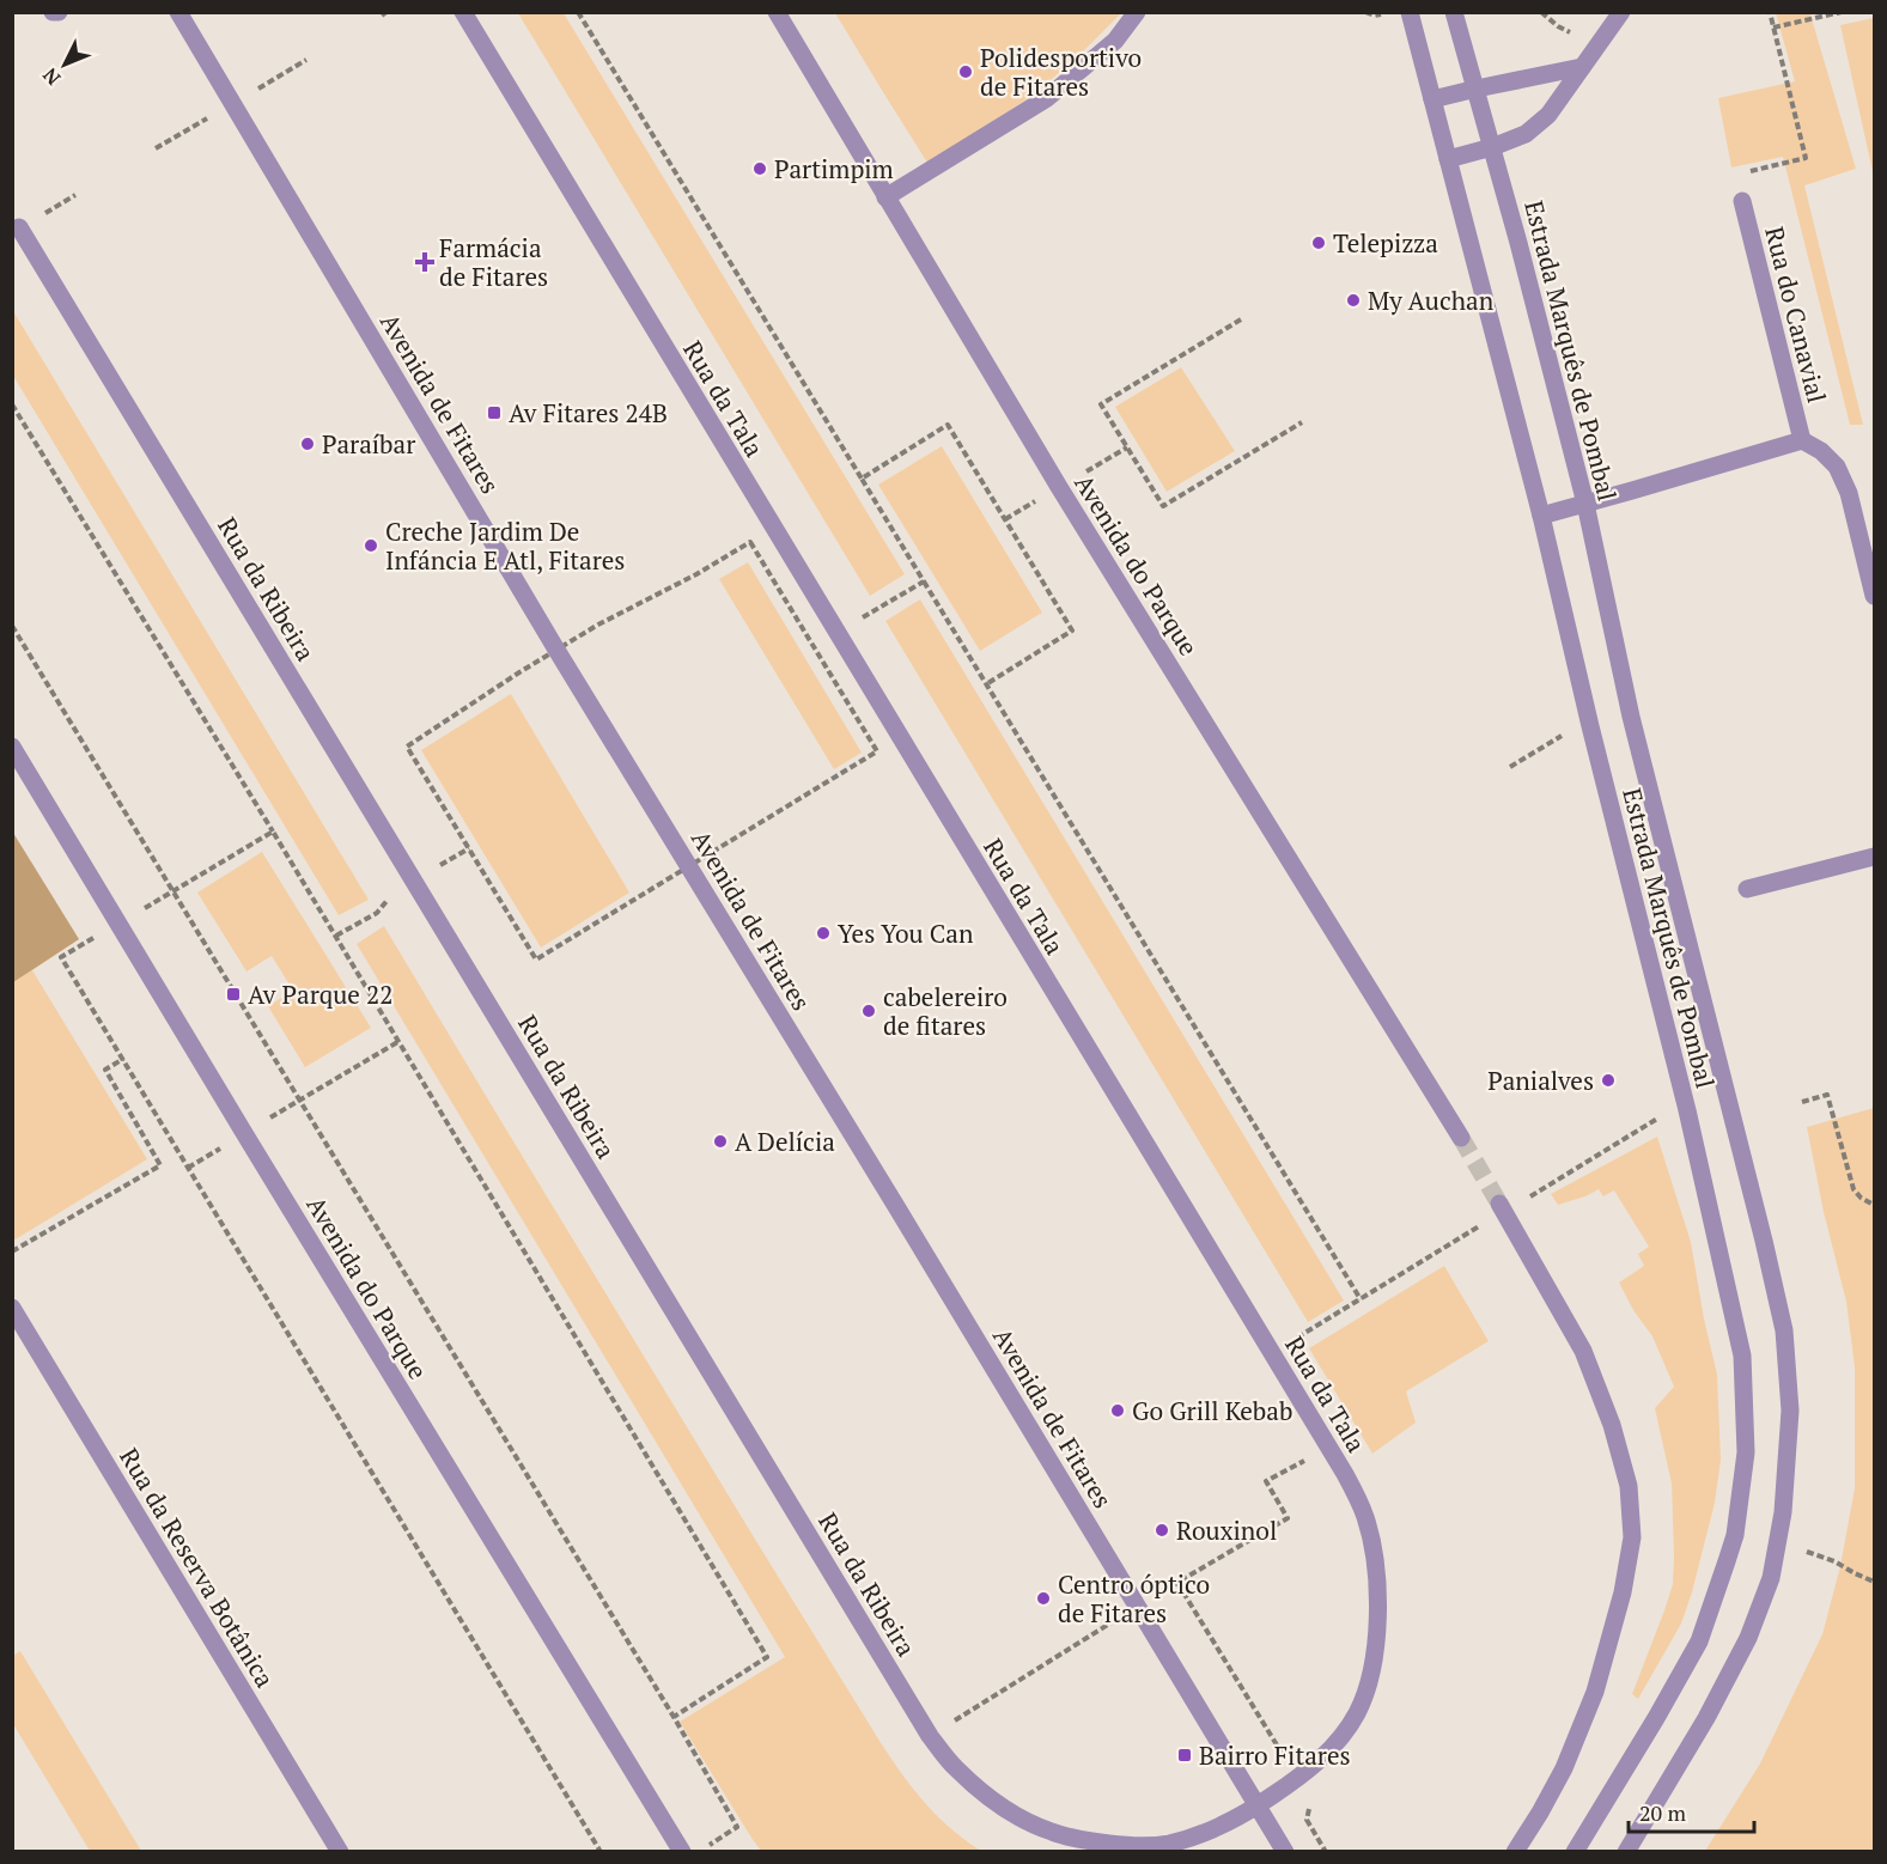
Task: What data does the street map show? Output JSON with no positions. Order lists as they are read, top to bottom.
{
  "streets": {
    "street": [
      "Rua do Canavial",
      "Estrada Marquês de Pombal",
      "Rua da Tala",
      "Avenida de Fitares",
      "Avenida do Parque",
      "Rua da Ribeira",
      "Rua da Reserva Botânica"
    ]
  },
  "crossings": [
    ["Rua do Canavial", "Estrada Marquês de Pombal"],
    ["Rua da Tala", "Avenida de Fitares"],
    ["Rua da Tala", "Rua da Ribeira"],
    ["Avenida de Fitares", "Rua da Ribeira"]
  ],
  "places": {
    "other": [
      "Polidesportivo de Fitares",
      "Partimpim",
      "Telepizza",
      "My Auchan",
      "Paraíbar",
      "Creche Jardim De Infáncia E Atl, Fitares",
      "Yes You Can",
      "cabelereiro de fitares",
      "Panialves",
      "A Delícia",
      "Go Grill Kebab",
      "Rouxinol",
      "Centro óptico de Fitares"
    ],
    "health": ["Farmácia de Fitares"],
    "transit": ["Av Fitares 24B", "Av Parque 22", "Bairro Fitares"]
  },
  "scale_bar": "20 m",
  "north": "bottom left"
}
